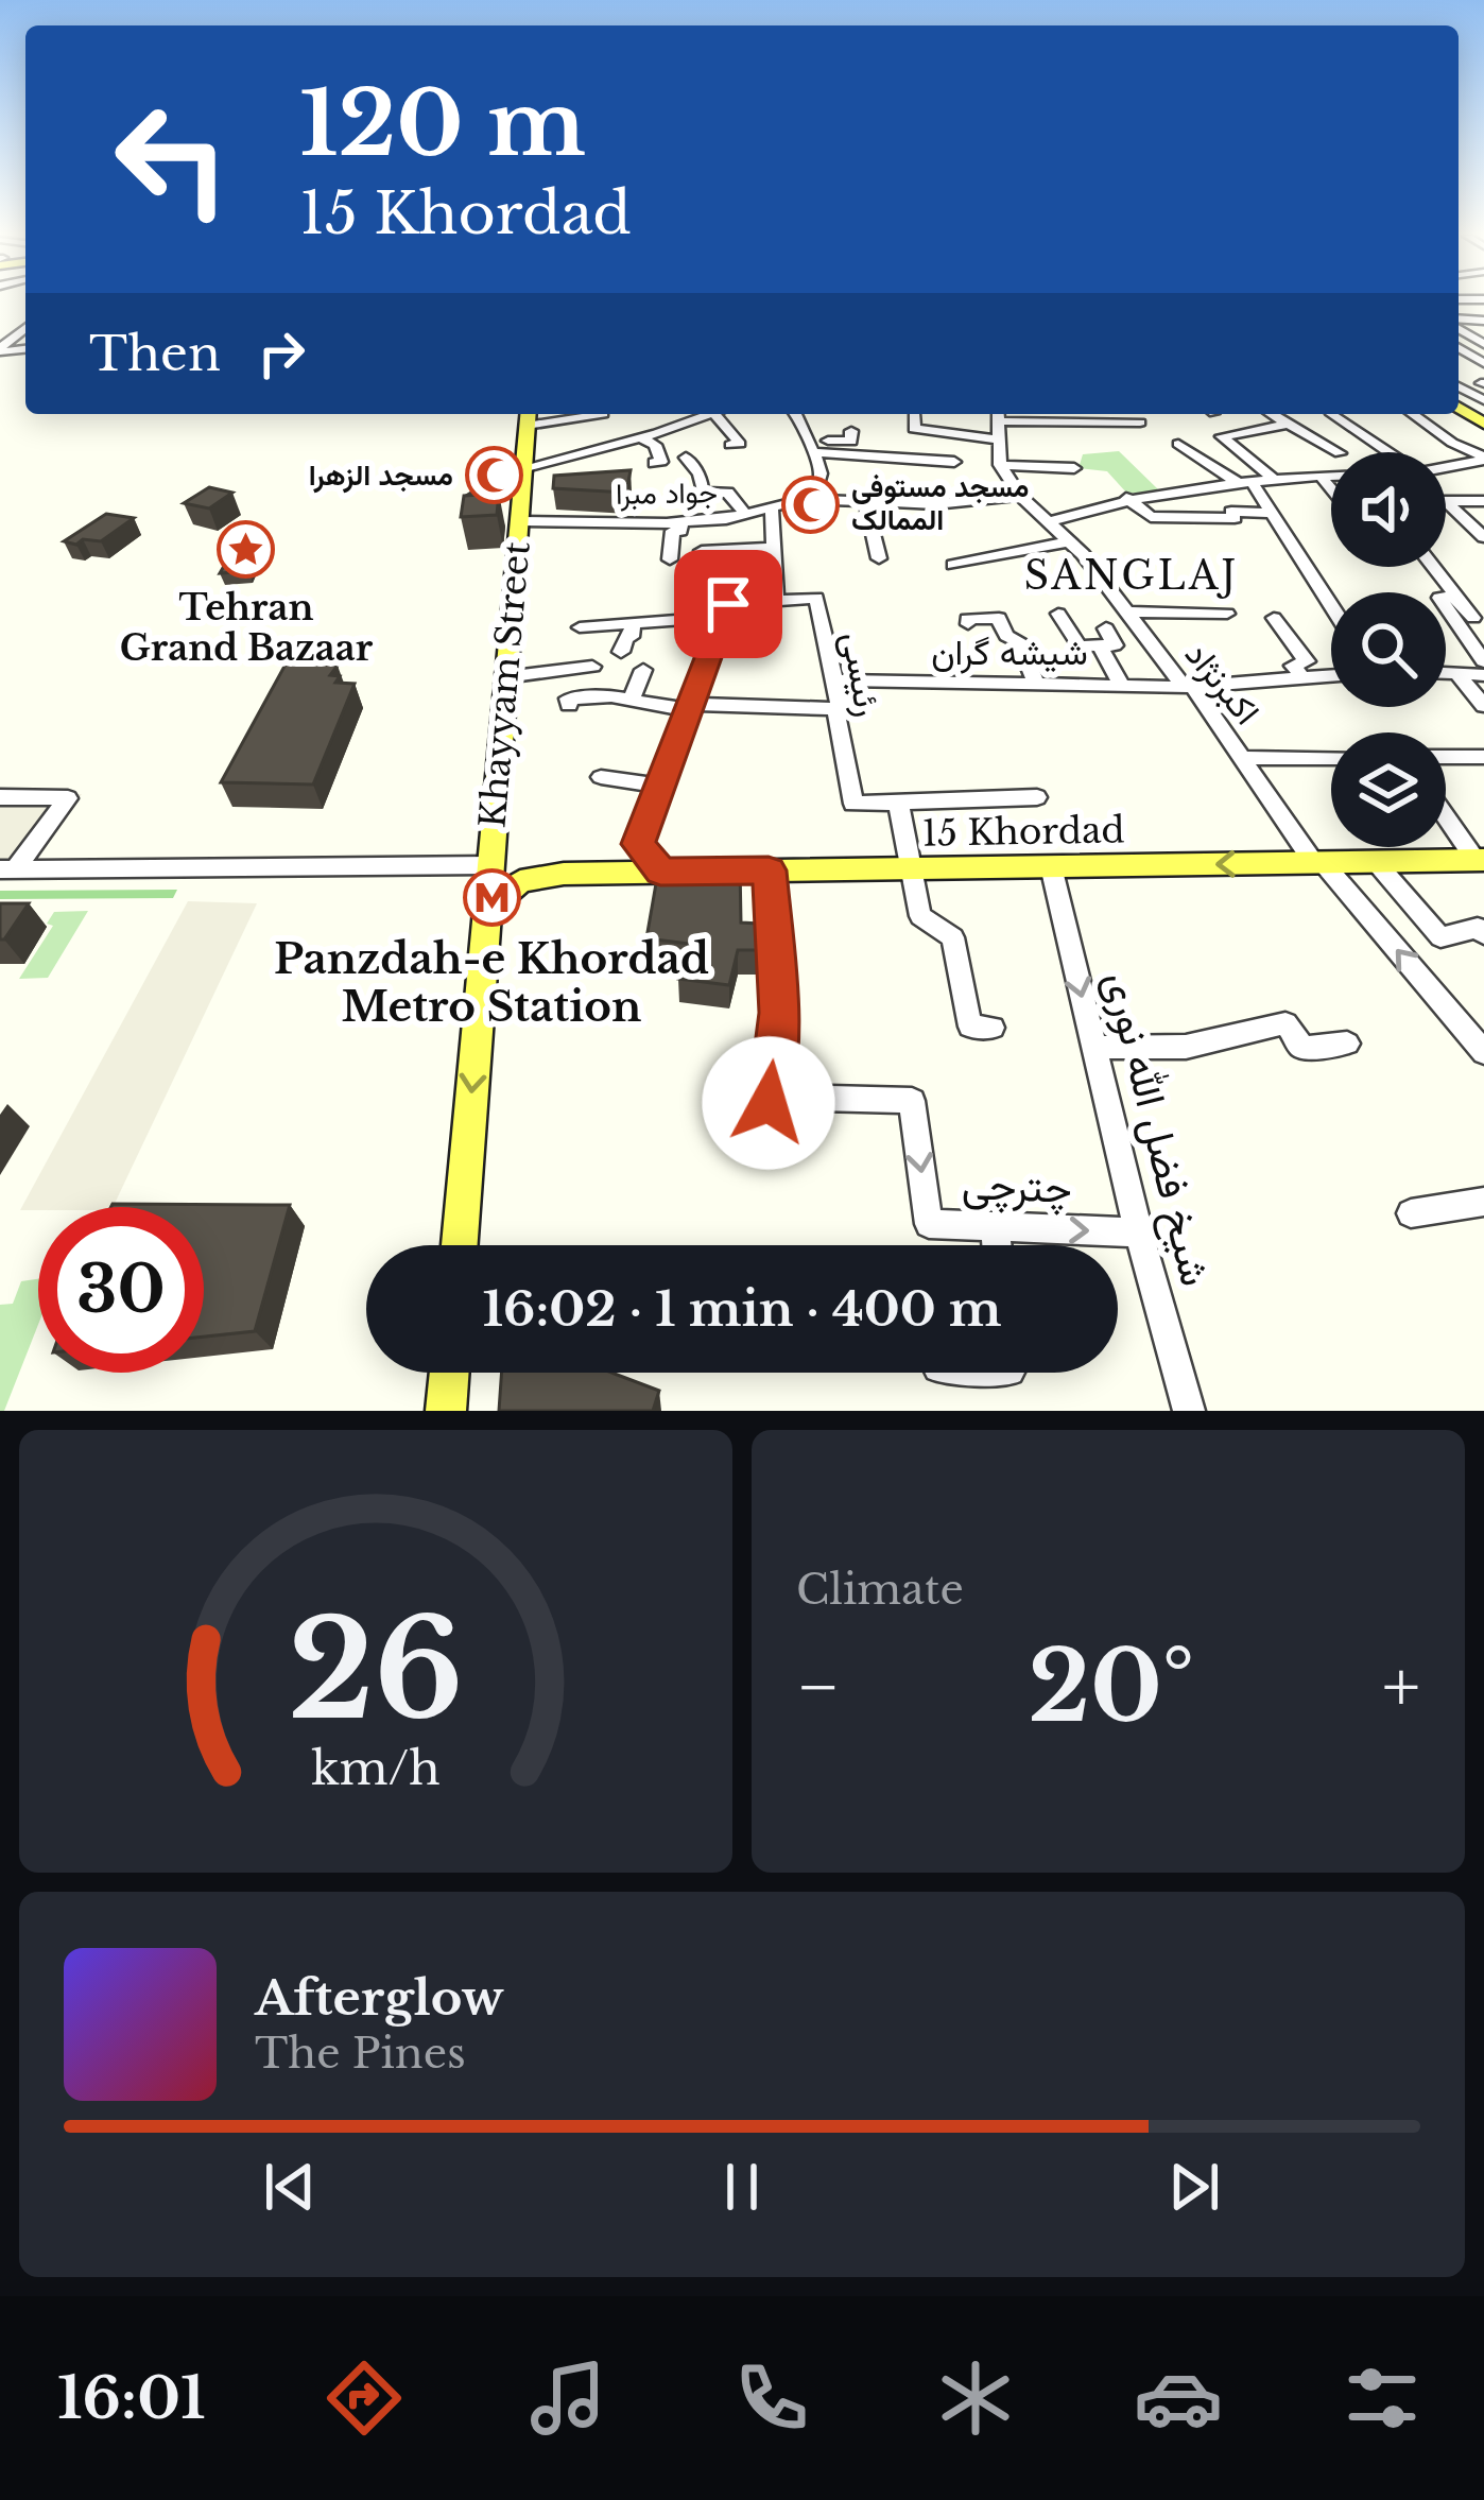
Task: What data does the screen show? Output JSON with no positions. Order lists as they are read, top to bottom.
{
  "streets": {
    "main road": ["Khayyam Street", "15 Khordad"],
    "street": [
      "جواد مبرا",
      "شیشه گران",
      "رئیسی",
      "اکبرنژاد",
      "شیخ فضل الله نوری",
      "چترچی"
    ]
  },
  "crossings": [
    ["جواد مبرا", "اکبرنژاد"],
    ["جواد مبرا", "Khayyam Street"],
    ["شیشه گران", "رئیسی"],
    ["شیشه گران", "اکبرنژاد"],
    ["اکبرنژاد", "15 Khordad"],
    ["Khayyam Street", "15 Khordad"],
    ["15 Khordad", "شیخ فضل الله نوری"],
    ["15 Khordad", "چترچی"],
    ["شیخ فضل الله نوری", "چترچی"]
  ],
  "one_way": ["Khayyam Street"],
  "districts": ["SANGLAJ"],
  "places": {
    "mosque": ["مسجد الزهرا", "مسجد مستوفی الممالک"],
    "place": ["Tehran Grand Bazaar"],
    "metro station": ["Panzdah-e Khordad Metro Station"]
  },
  "page": {
    "turn": ["120 m", "15 Khordad"],
    "then": "Then",
    "limit": "30",
    "trip": "16:02 · 1 min · 400 m",
    "tile": "Climate",
    "heat": ["−", "20°", "+"],
    "song": ["Afterglow", "The Pines"],
    "tabs": "16:01",
    "gauge": ["26", "km/h"]
  }
}
